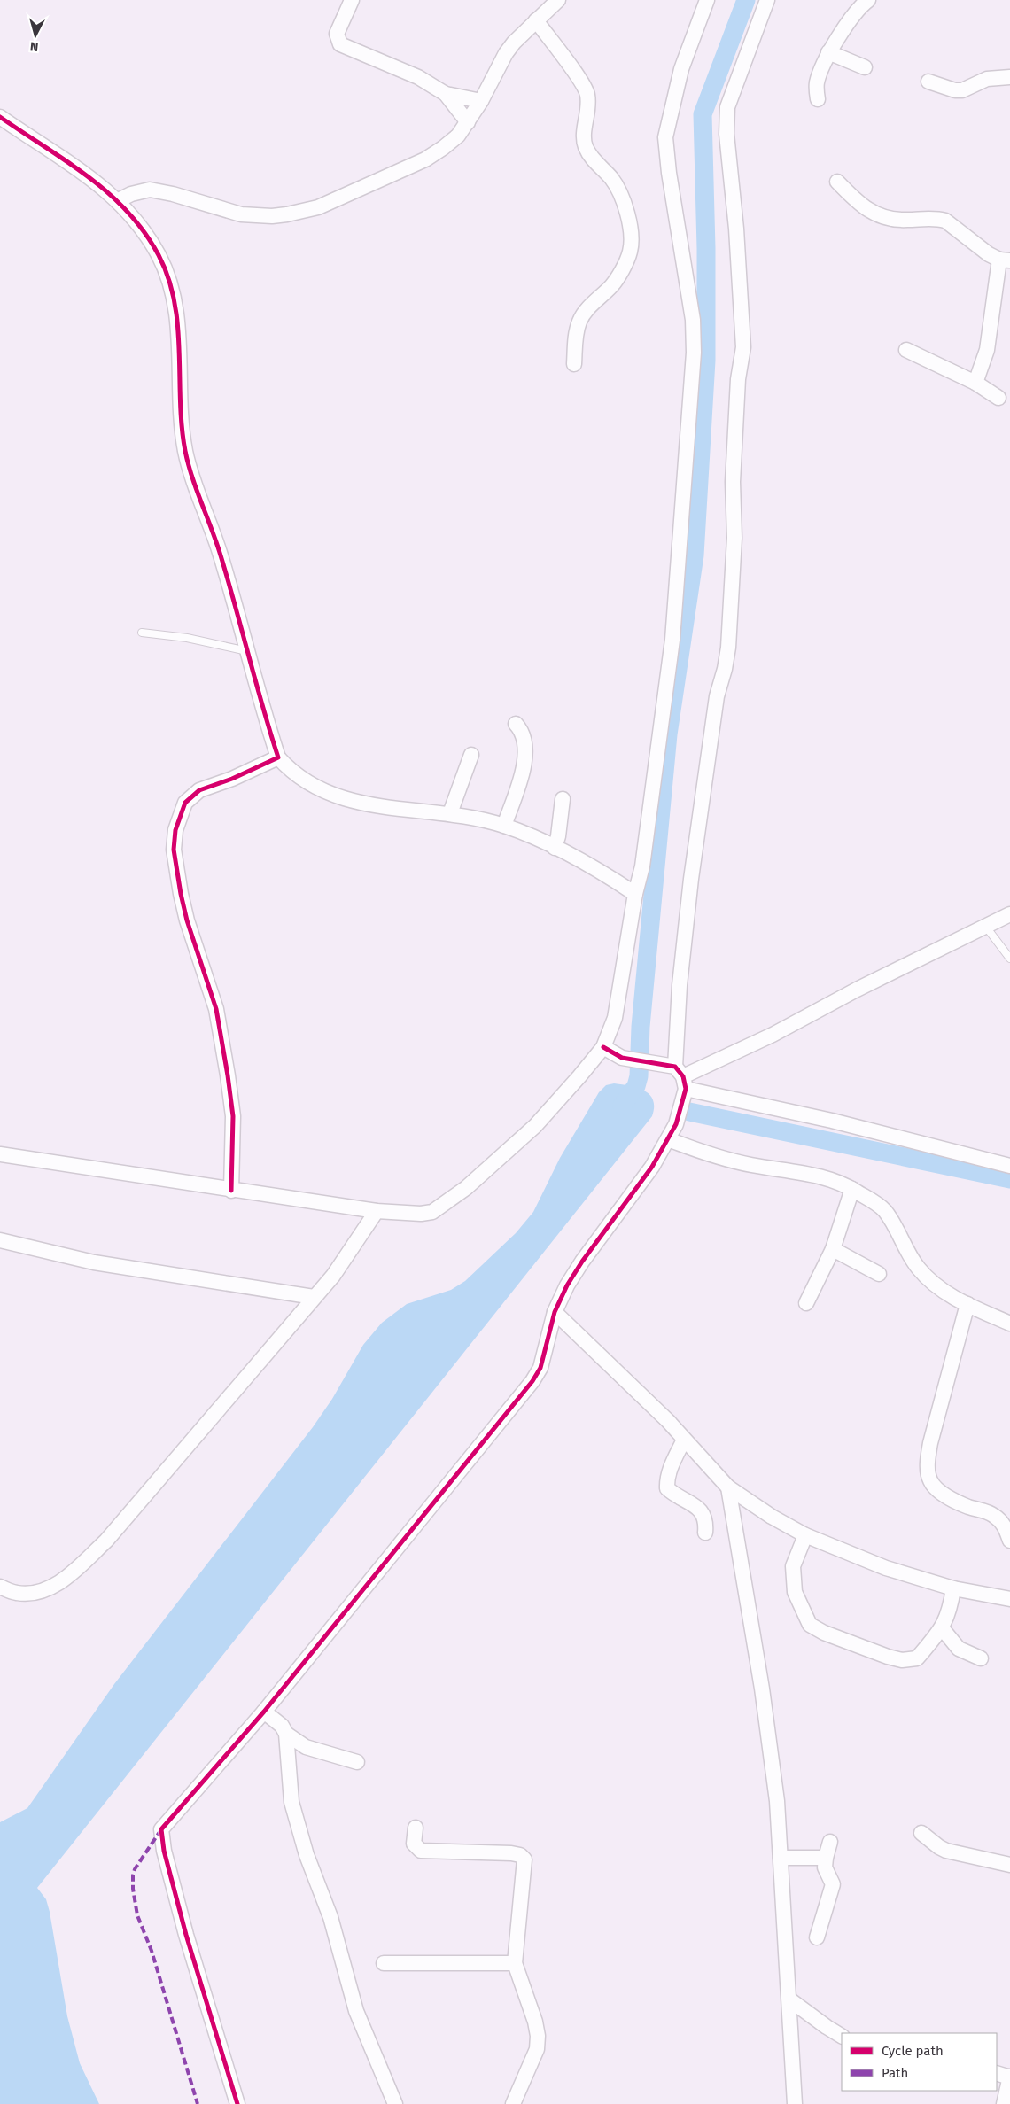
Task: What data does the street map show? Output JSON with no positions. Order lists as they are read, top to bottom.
{
  "legend": ["Cycle path", "Path"],
  "north": "bottom"
}
